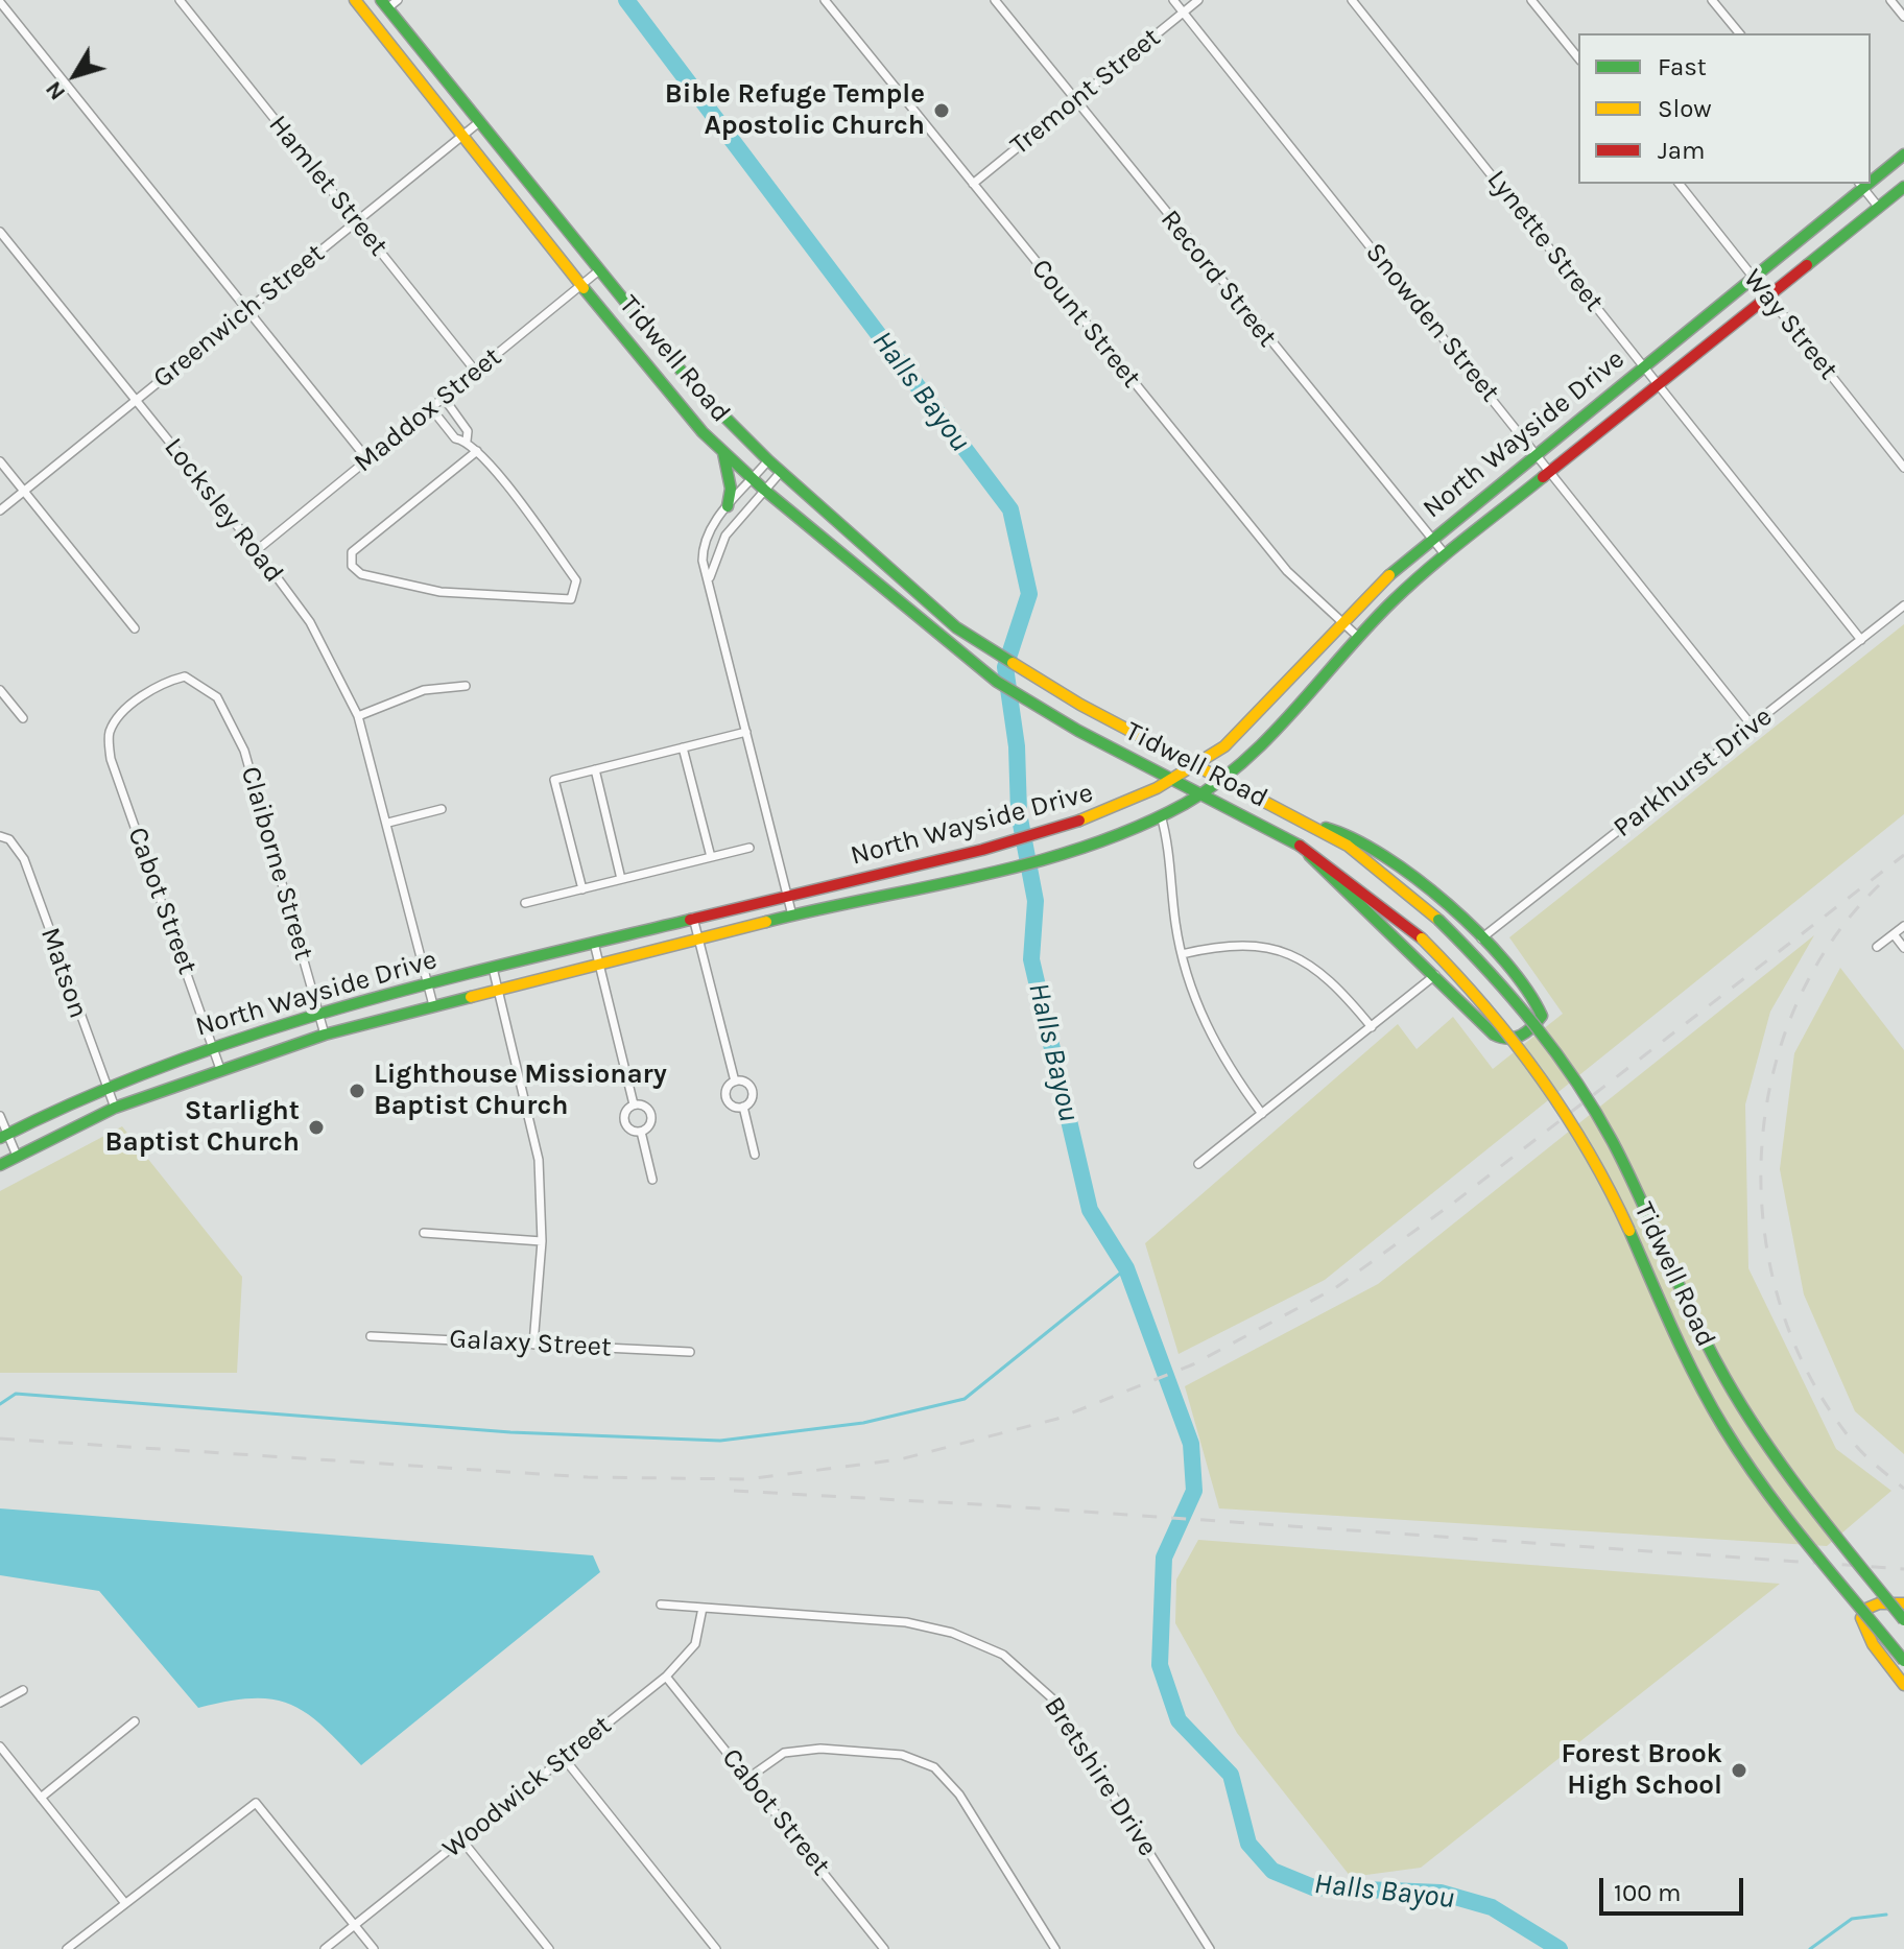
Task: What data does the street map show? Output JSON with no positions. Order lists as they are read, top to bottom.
{
  "streets": {
    "main road": ["Tidwell Road", "North Wayside Drive"],
    "street": [
      "Tremont Street",
      "Hamlet Street",
      "Lynette Street",
      "Record Street",
      "Greenwich Street",
      "Snowden Street",
      "Count Street",
      "Way Street",
      "Maddox Street",
      "Locksley Road",
      "Parkhurst Drive",
      "Claiborne Street",
      "Cabot Street",
      "Matson",
      "Galaxy Street",
      "Bretshire Drive",
      "Woodwick Street"
    ]
  },
  "crossings": [
    ["Tremont Street", "Record Street"],
    ["Tremont Street", "Snowden Street"],
    ["Tremont Street", "Count Street"],
    ["Hamlet Street", "Greenwich Street"],
    ["Hamlet Street", "Maddox Street"],
    ["Lynette Street", "North Wayside Drive"],
    ["Lynette Street", "Parkhurst Drive"],
    ["Record Street", "North Wayside Drive"],
    ["Greenwich Street", "Tidwell Road"],
    ["Greenwich Street", "Locksley Road"],
    ["Snowden Street", "North Wayside Drive"],
    ["Snowden Street", "Parkhurst Drive"],
    ["Count Street", "North Wayside Drive"],
    ["Way Street", "North Wayside Drive"],
    ["Tidwell Road", "Maddox Street"],
    ["Tidwell Road", "North Wayside Drive"],
    ["Maddox Street", "Locksley Road"],
    ["North Wayside Drive", "Locksley Road"],
    ["North Wayside Drive", "Claiborne Street"],
    ["North Wayside Drive", "Cabot Street"],
    ["North Wayside Drive", "Matson"],
    ["Claiborne Street", "Cabot Street"],
    ["Cabot Street", "Woodwick Street"],
    ["Bretshire Drive", "Woodwick Street"]
  ],
  "water": ["Halls Bayou"],
  "places": [
    "Bible Refuge Temple Apostolic Church",
    "Lighthouse Missionary Baptist Church",
    "Starlight Baptist Church",
    "Forest Brook High School"
  ],
  "legend": ["Fast", "Slow", "Jam"],
  "scale_bar": "100 m",
  "north": "bottom left"
}
